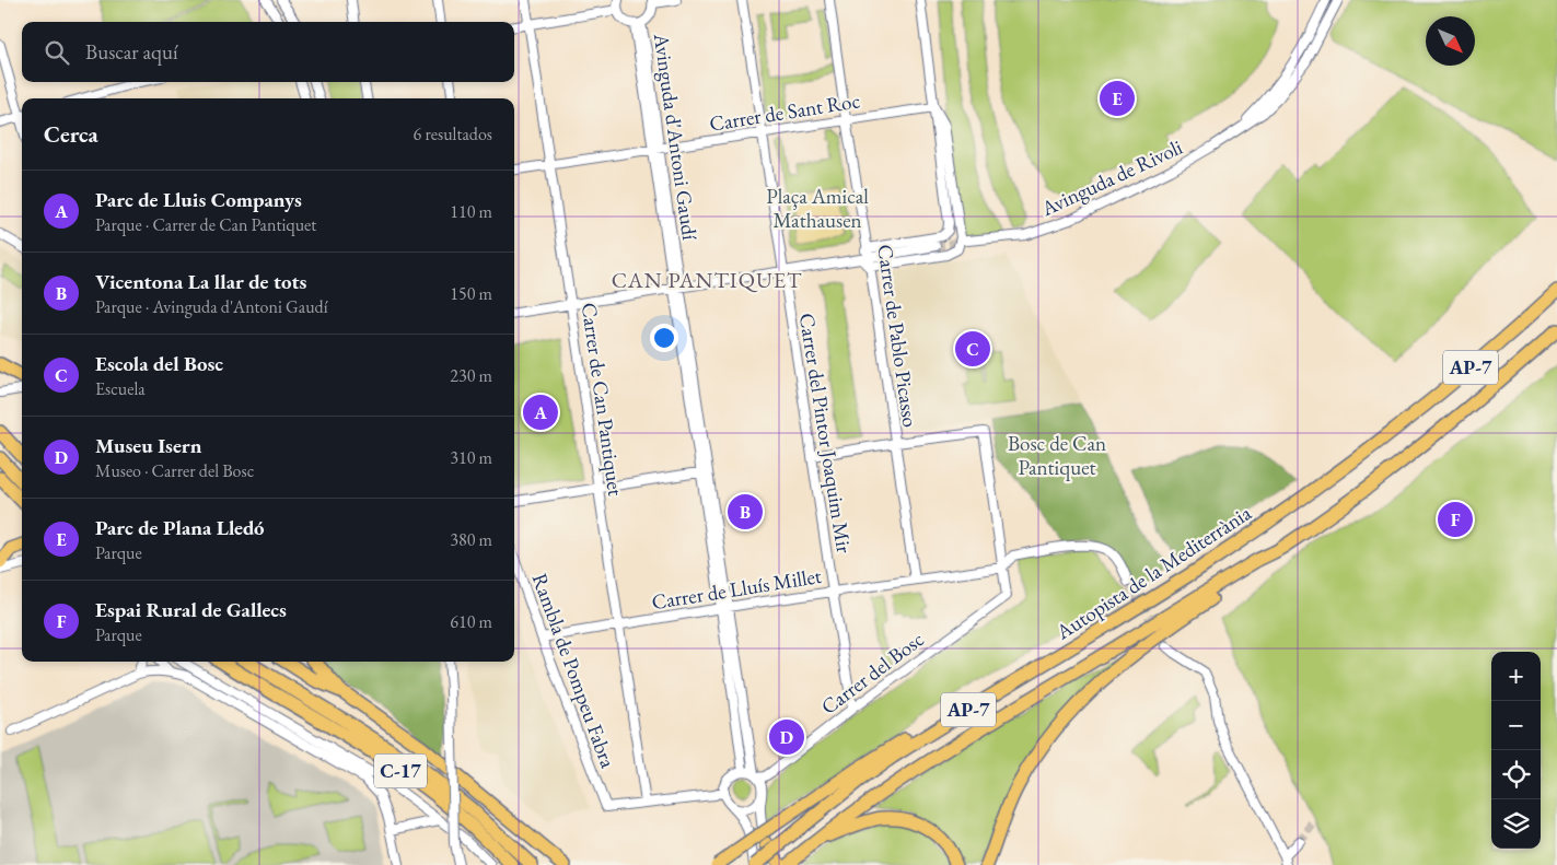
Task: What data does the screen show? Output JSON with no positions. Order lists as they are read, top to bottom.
{
  "streets": {
    "highway": ["AP-7", "Autopista de la Mediterrània", "C-17"],
    "street": [
      "Carrer de Sant Roc",
      "Avinguda d'Antoni Gaudí",
      "Avinguda de Rivoli",
      "Carrer de Pablo Picasso",
      "Carrer de Can Pantiquet",
      "Carrer del Pintor Joaquim Mir",
      "Carrer de Lluís Millet",
      "Rambla de Pompeu Fabra",
      "Carrer del Bosc"
    ]
  },
  "crossings": [
    ["Carrer de Sant Roc", "Avinguda d'Antoni Gaudí"],
    ["Carrer de Sant Roc", "Carrer de Pablo Picasso"],
    ["Carrer de Sant Roc", "Carrer de Can Pantiquet"],
    ["Carrer de Sant Roc", "Carrer del Pintor Joaquim Mir"],
    ["Avinguda d'Antoni Gaudí", "Carrer de Lluís Millet"],
    ["Avinguda d'Antoni Gaudí", "Carrer del Bosc"],
    ["Carrer de Pablo Picasso", "Carrer de Lluís Millet"],
    ["Carrer de Can Pantiquet", "Carrer de Lluís Millet"],
    ["Carrer de Can Pantiquet", "Rambla de Pompeu Fabra"],
    ["Carrer del Pintor Joaquim Mir", "Carrer de Lluís Millet"],
    ["Carrer del Pintor Joaquim Mir", "Carrer del Bosc"],
    ["Carrer de Lluís Millet", "Rambla de Pompeu Fabra"],
    ["Carrer de Lluís Millet", "Carrer del Bosc"]
  ],
  "districts": ["CAN PANTIQUET"],
  "parks": ["Plaça Amical Mathausen", "Bosc de Can Pantiquet"],
  "north": "bottom right",
  "page": {
    "search": "Buscar aquí",
    "pins": [
      "E",
      "C",
      "A",
      "B",
      "F",
      "D"
    ],
    "heading": ["Cerca", "6 resultados"],
    "list": [
      {
        "mark": "A",
        "name": "Parc de Lluis Companys",
        "note": "Parque · Carrer de Can Pantiquet",
        "value": "110 m"
      },
      {
        "mark": "B",
        "name": "Vicentona La llar de tots",
        "note": "Parque · Avinguda d'Antoni Gaudí",
        "value": "150 m"
      },
      {
        "mark": "C",
        "name": "Escola del Bosc",
        "note": "Escuela",
        "value": "230 m"
      },
      {
        "mark": "D",
        "name": "Museu Isern",
        "note": "Museo · Carrer del Bosc",
        "value": "310 m"
      },
      {
        "mark": "E",
        "name": "Parc de Plana Lledó",
        "note": "Parque",
        "value": "380 m"
      },
      {
        "mark": "F",
        "name": "Espai Rural de Gallecs",
        "note": "Parque",
        "value": "610 m"
      }
    ],
    "map_buttons": ["+", "−"]
  }
}
